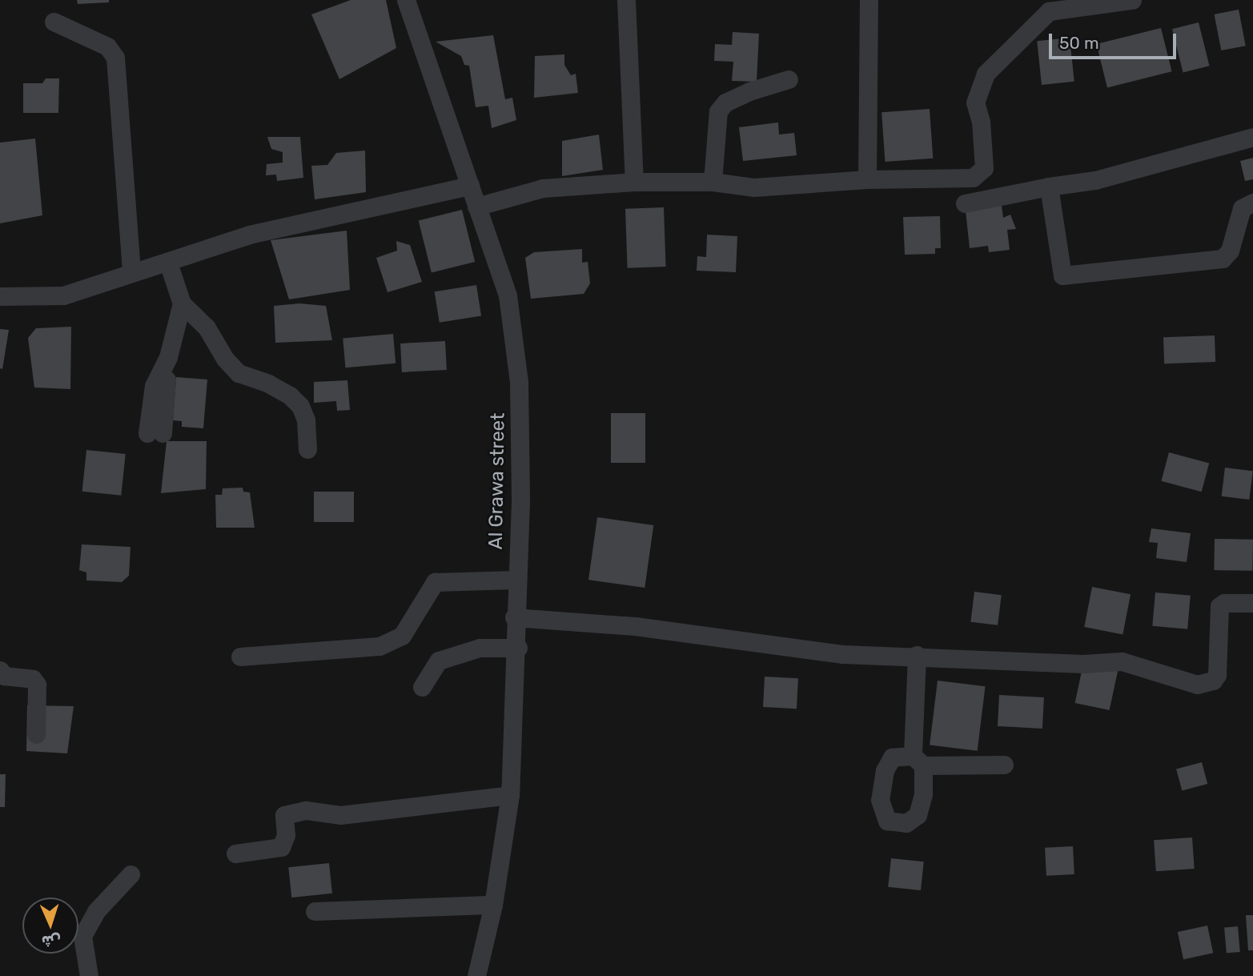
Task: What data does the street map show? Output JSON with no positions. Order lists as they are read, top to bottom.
{
  "streets": {
    "street": ["Al Grawa street"]
  },
  "scale_bar": "50 m",
  "north": "bottom"
}
